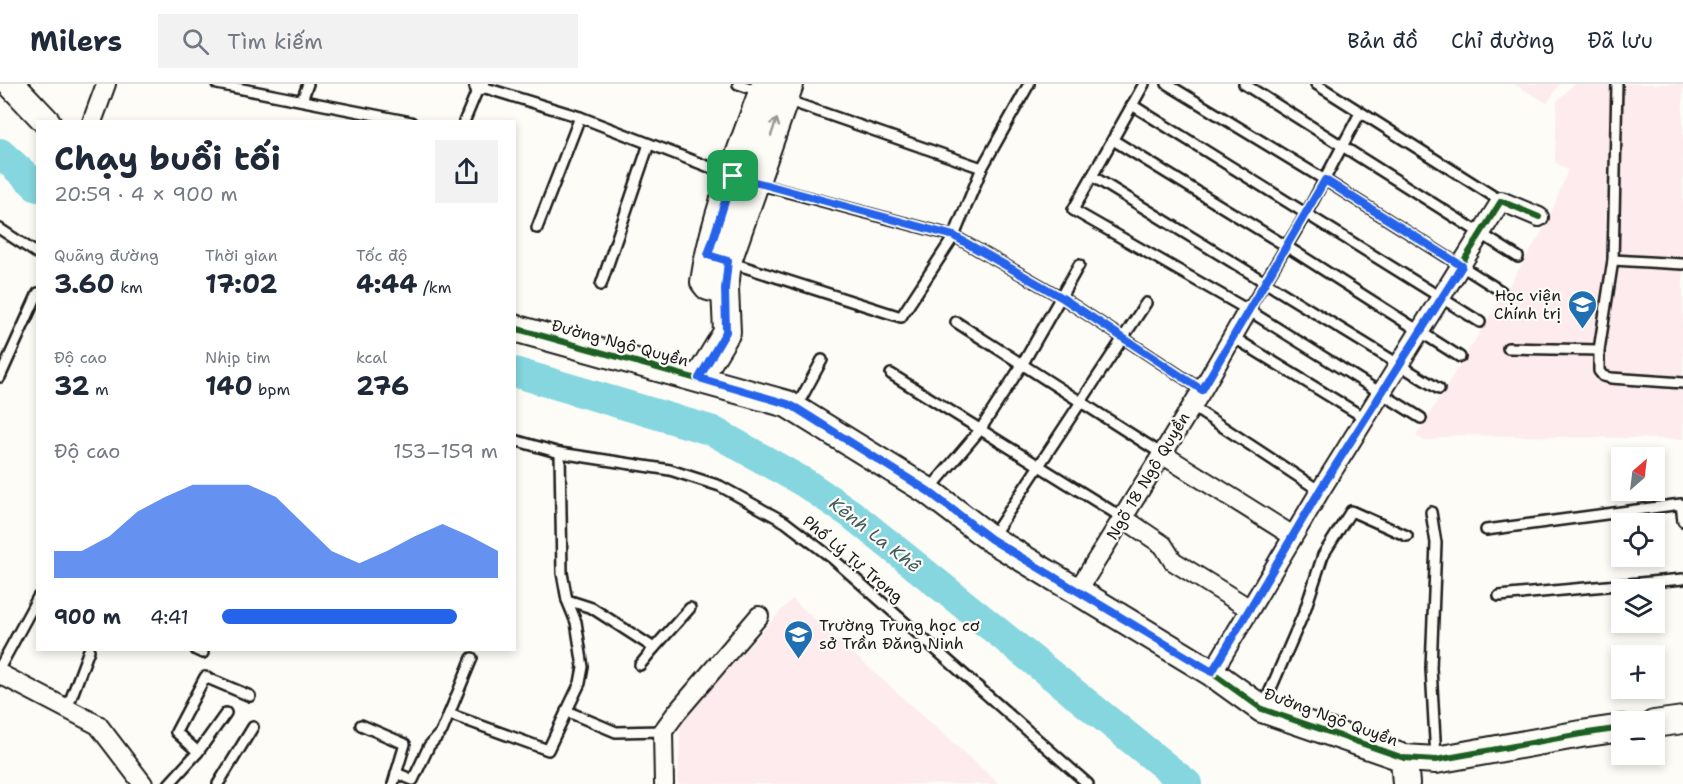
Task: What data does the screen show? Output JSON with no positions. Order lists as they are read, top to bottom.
{
  "streets": {
    "street": ["Đường Ngô Quyền", "Ngõ 18 Ngô Quyền"],
    "lane": ["Phố Lý Tự Trọng"]
  },
  "crossings": [
    ["Đường Ngô Quyền", "Ngõ 18 Ngô Quyền"]
  ],
  "water": ["Kênh La Khê"],
  "places": {
    "school or university": ["Học viện Chính trị", "Trường Trung học cơ sở Trần Đăng Ninh"]
  },
  "north": "top right",
  "page": {
    "header": "Milers",
    "search": "Tìm kiếm",
    "nav": ["Bản đồ", "Chỉ đường", "Đã lưu"],
    "heading": ["Chạy buổi tối", "20:59 · 4 × 900 m"],
    "stats": [
      ["Quãng đường", "3.60 km"],
      ["Thời gian", "17:02"],
      ["Tốc độ", "4:44 /km"],
      ["Độ cao", "32 m"],
      ["Nhịp tim", "140 bpm"],
      ["kcal", "276"]
    ],
    "chart": ["Độ cao", "153–159 m"],
    "map_buttons": ["+", "−"],
    "list": [
      {
        "name": "900 m",
        "note": "4:41"
      }
    ]
  }
}
